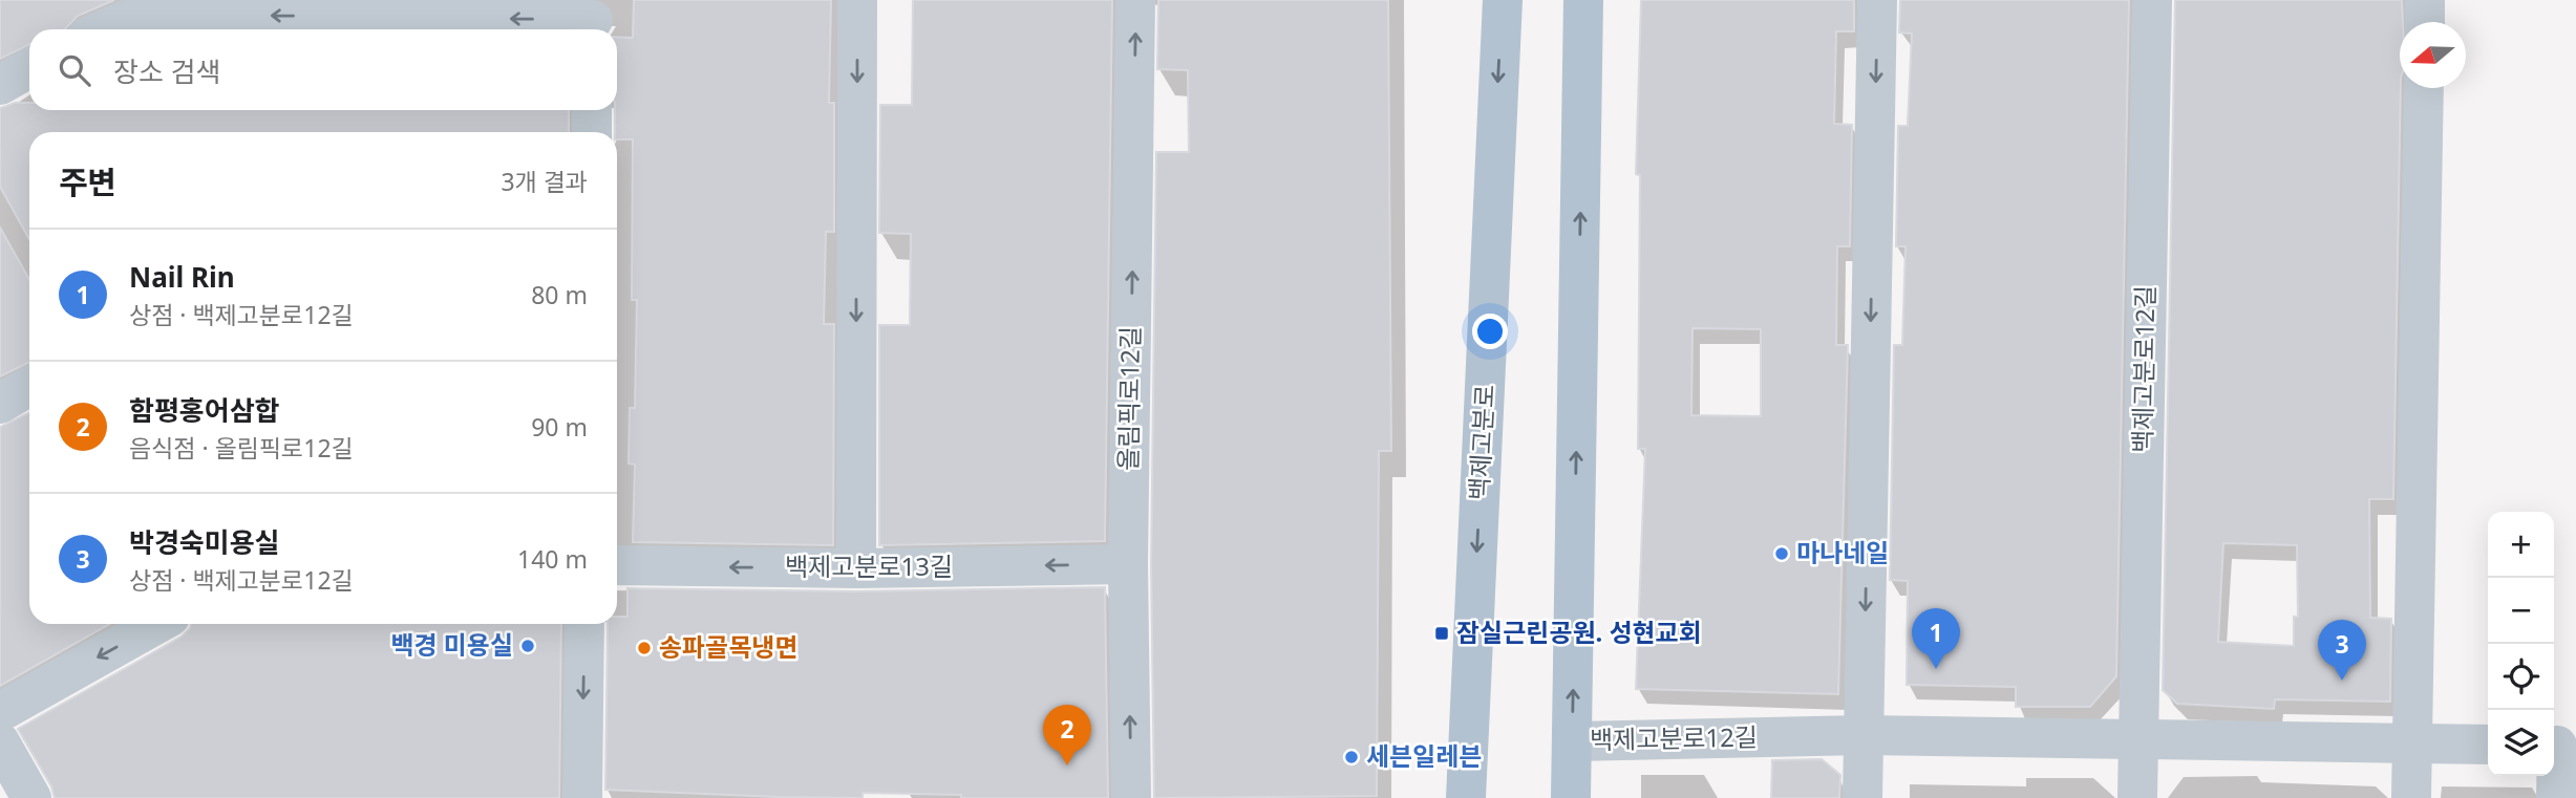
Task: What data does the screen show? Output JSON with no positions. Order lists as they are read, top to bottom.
{
  "streets": {
    "main road": ["백제고분로"],
    "street": ["백제고분로12길", "올림픽로12길", "백제고분로13길"]
  },
  "crossings": [
    ["올림픽로12길", "백제고분로13길"]
  ],
  "one_way": ["백제고분로13길"],
  "places": {
    "other": [
      "마나네일",
      "백경 미용실",
      "송파골목냉면",
      "세븐일레븐"
    ],
    "transit": ["잠실근린공원. 성현교회"]
  },
  "north": "left",
  "page": {
    "search": "장소 검색",
    "heading": ["주변", "3개 결과"],
    "list": [
      {
        "mark": "1",
        "name": "Nail Rin",
        "note": "상점 · 백제고분로12길",
        "value": "80 m"
      },
      {
        "mark": "2",
        "name": "함평홍어삼합",
        "note": "음식점 · 올림픽로12길",
        "value": "90 m"
      },
      {
        "mark": "3",
        "name": "박경숙미용실",
        "note": "상점 · 백제고분로12길",
        "value": "140 m"
      }
    ],
    "map_buttons": ["+", "−"],
    "pins": ["1", "3", "2"]
  }
}
